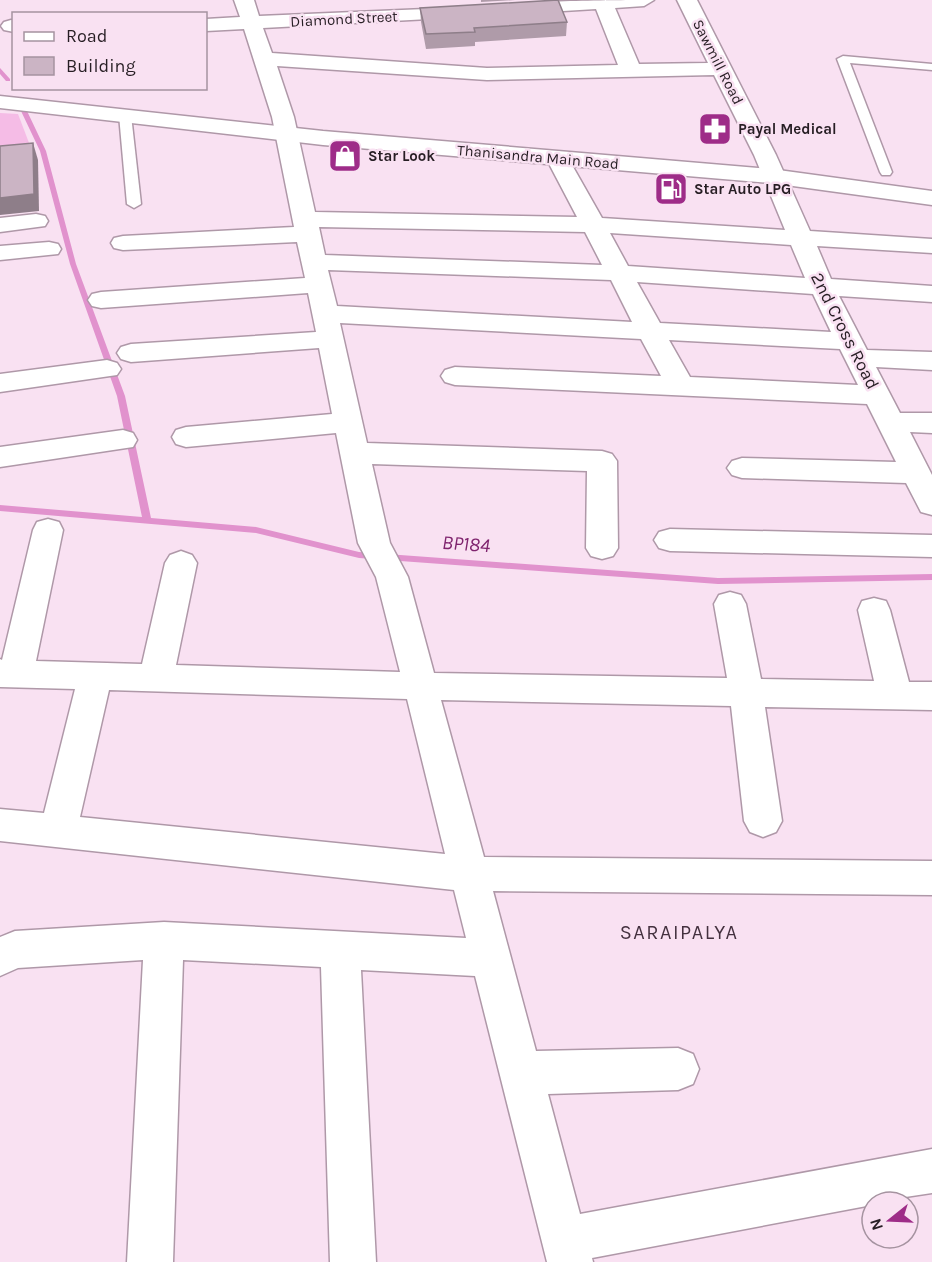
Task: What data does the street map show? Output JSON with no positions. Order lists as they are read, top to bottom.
{
  "streets": {
    "street": [
      "Diamond Street",
      "Sawmill Road",
      "Thanisandra Main Road",
      "2nd Cross Road"
    ]
  },
  "crossings": [
    ["Sawmill Road", "Thanisandra Main Road"],
    ["Sawmill Road", "2nd Cross Road"],
    ["Thanisandra Main Road", "2nd Cross Road"]
  ],
  "districts": ["SARAIPALYA"],
  "water": ["BP184"],
  "places": {
    "pharmacy": ["Payal Medical"],
    "shop": ["Star Look"],
    "fuel station": ["Star Auto LPG"]
  },
  "legend": ["Road", "Building"],
  "north": "left"
}
